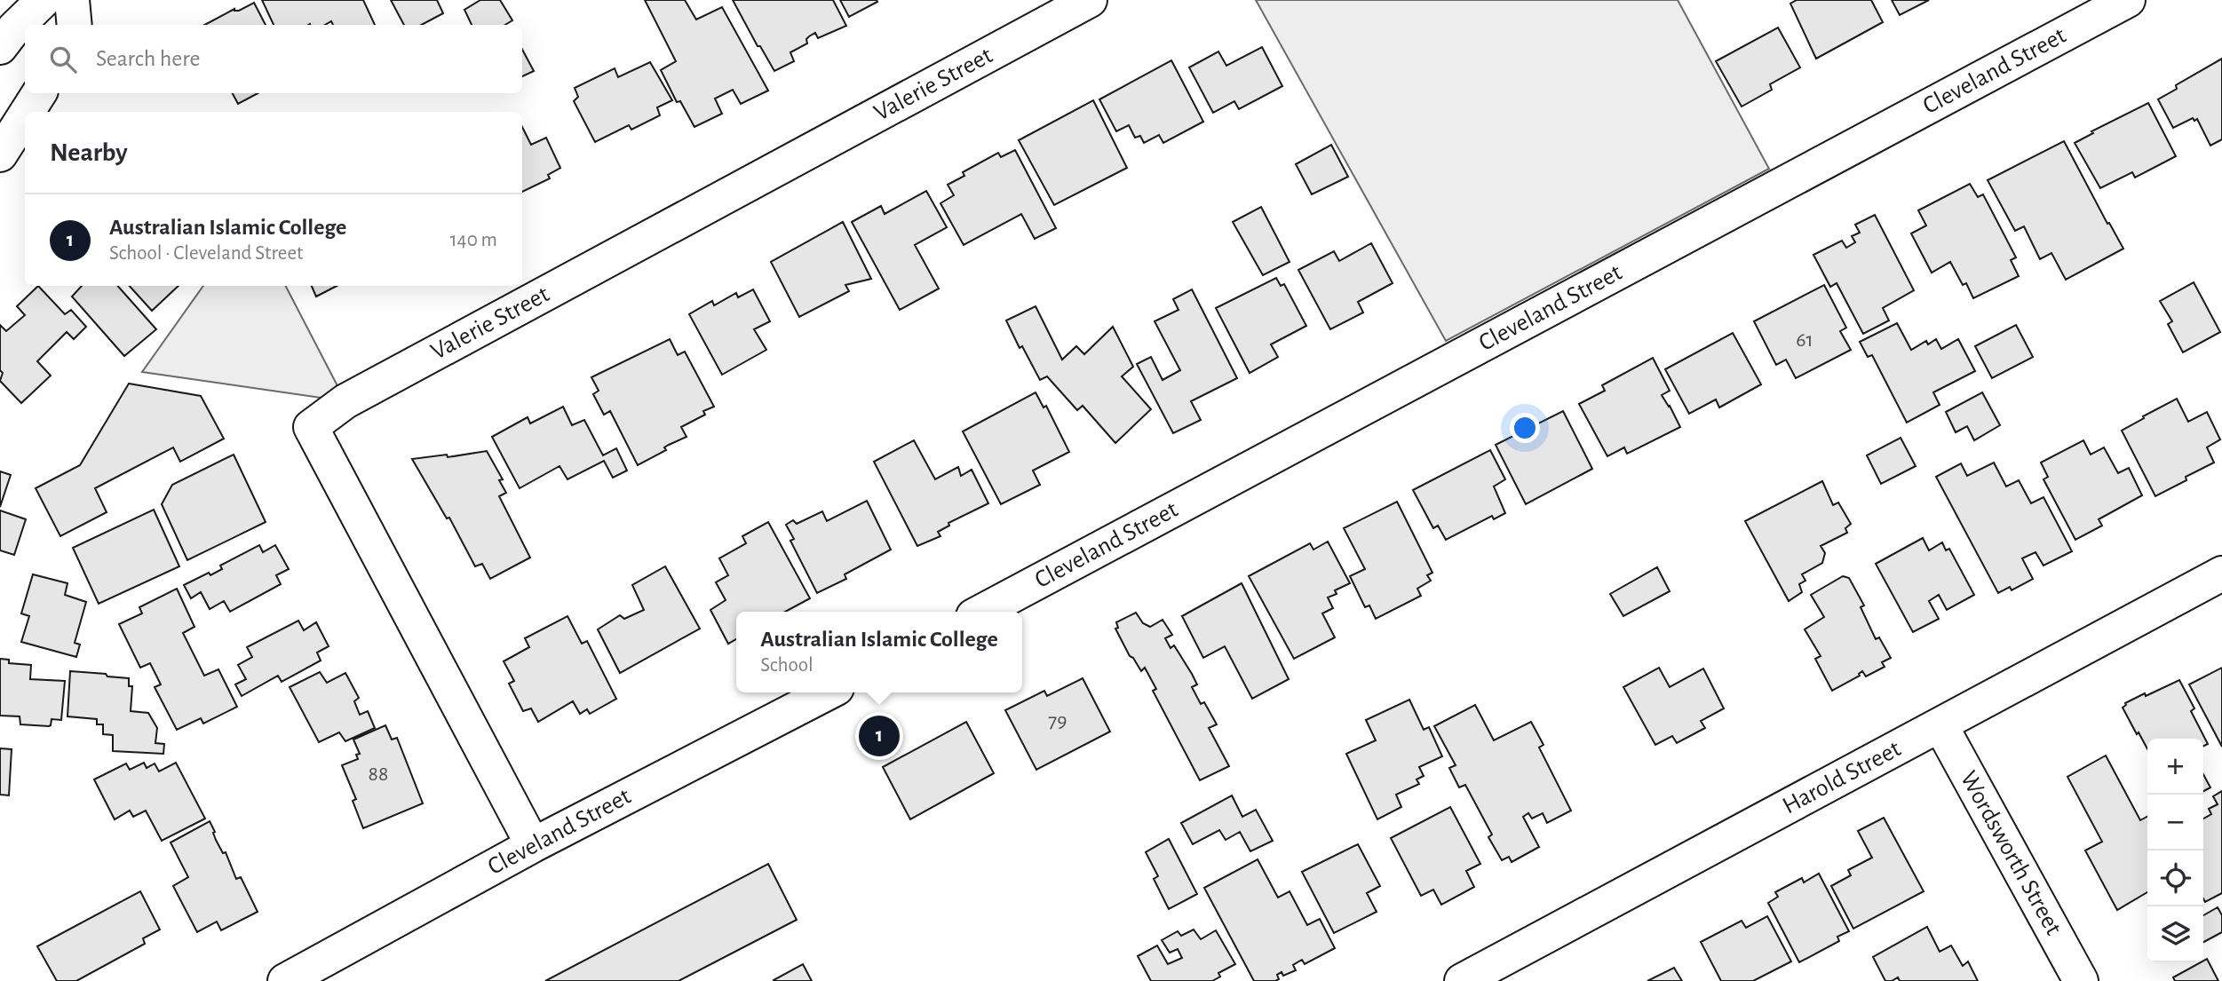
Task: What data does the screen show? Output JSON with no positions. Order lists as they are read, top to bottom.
{
  "streets": {
    "street": [
      "Cleveland Street",
      "Valerie Street",
      "Harold Street",
      "Wordsworth Street"
    ]
  },
  "crossings": [
    ["Cleveland Street", "Valerie Street"],
    ["Harold Street", "Wordsworth Street"]
  ],
  "house_numbers": ["61", "79", "88"],
  "page": {
    "search": "Search here",
    "heading": "Nearby",
    "list": [
      {
        "mark": "1",
        "name": "Australian Islamic College",
        "note": "School · Cleveland Street",
        "value": "140 m"
      }
    ],
    "popup": ["Australian Islamic College", "School"],
    "pins": "1",
    "map_buttons": ["+", "−"]
  }
}
